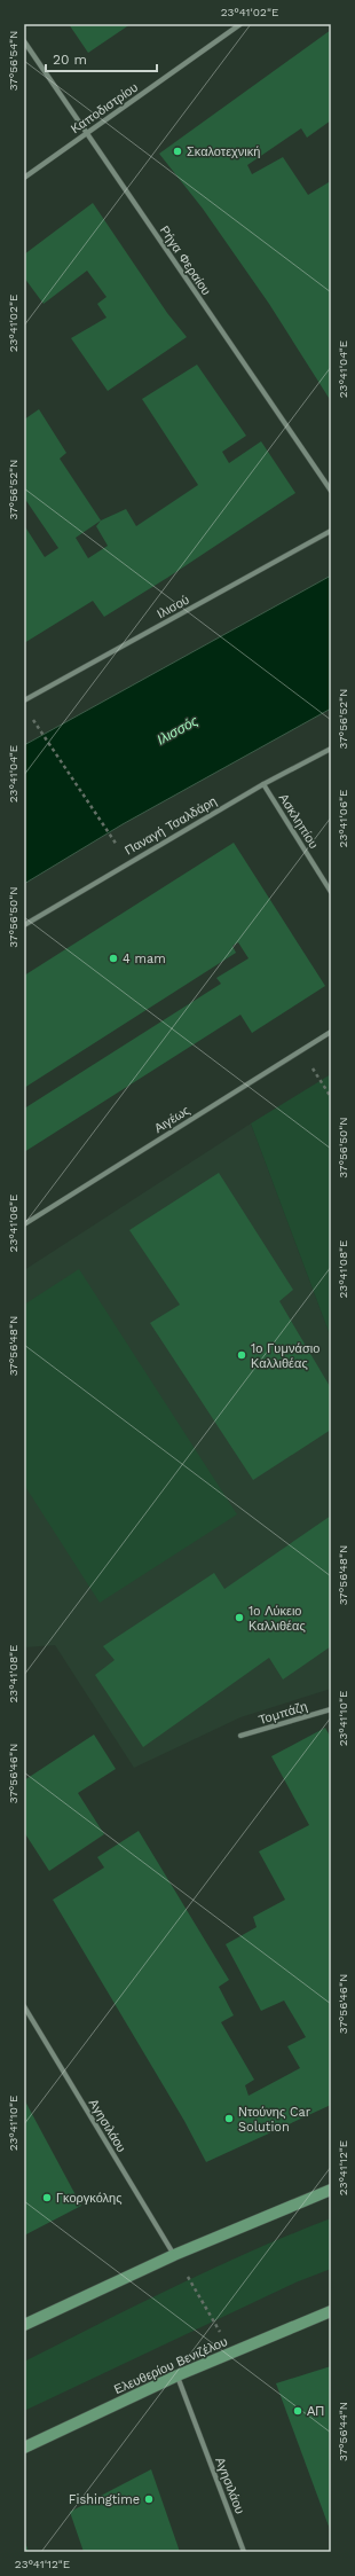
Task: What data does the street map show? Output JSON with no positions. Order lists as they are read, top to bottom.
{
  "streets": {
    "main road": ["Ελευθερίου Βενιζέλου"],
    "street": [
      "Καποδιστρίου",
      "Ρήγα Φεραίου",
      "Ιλισού",
      "Ασκληπίου",
      "Παναγή Τσαλδάρη",
      "Αιγέως",
      "Τομπάζη",
      "Αγησιλάου"
    ]
  },
  "crossings": [
    ["Καποδιστρίου", "Ρήγα Φεραίου"],
    ["Ασκληπίου", "Παναγή Τσαλδάρη"],
    ["Αγησιλάου", "Ελευθερίου Βενιζέλου"]
  ],
  "water": ["Ιλισσός"],
  "places": [
    "Σκαλοτεχνική",
    "4 mam",
    "1ο Γυμνάσιο Καλλιθέας",
    "1ο Λύκειο Καλλιθέας",
    "Ντούνης Car Solution",
    "Γκοργκόλης",
    "ΑΠ",
    "Fishingtime"
  ],
  "scale_bar": "20 m",
  "coordinates": [
    "23°41'02\"E",
    "37°56'54\"N",
    "23°41'04\"E",
    "37°56'52\"N",
    "23°41'06\"E",
    "37°56'50\"N",
    "23°41'08\"E",
    "37°56'48\"N",
    "23°41'10\"E",
    "37°56'46\"N",
    "23°41'12\"E",
    "37°56'44\"N"
  ]
}
